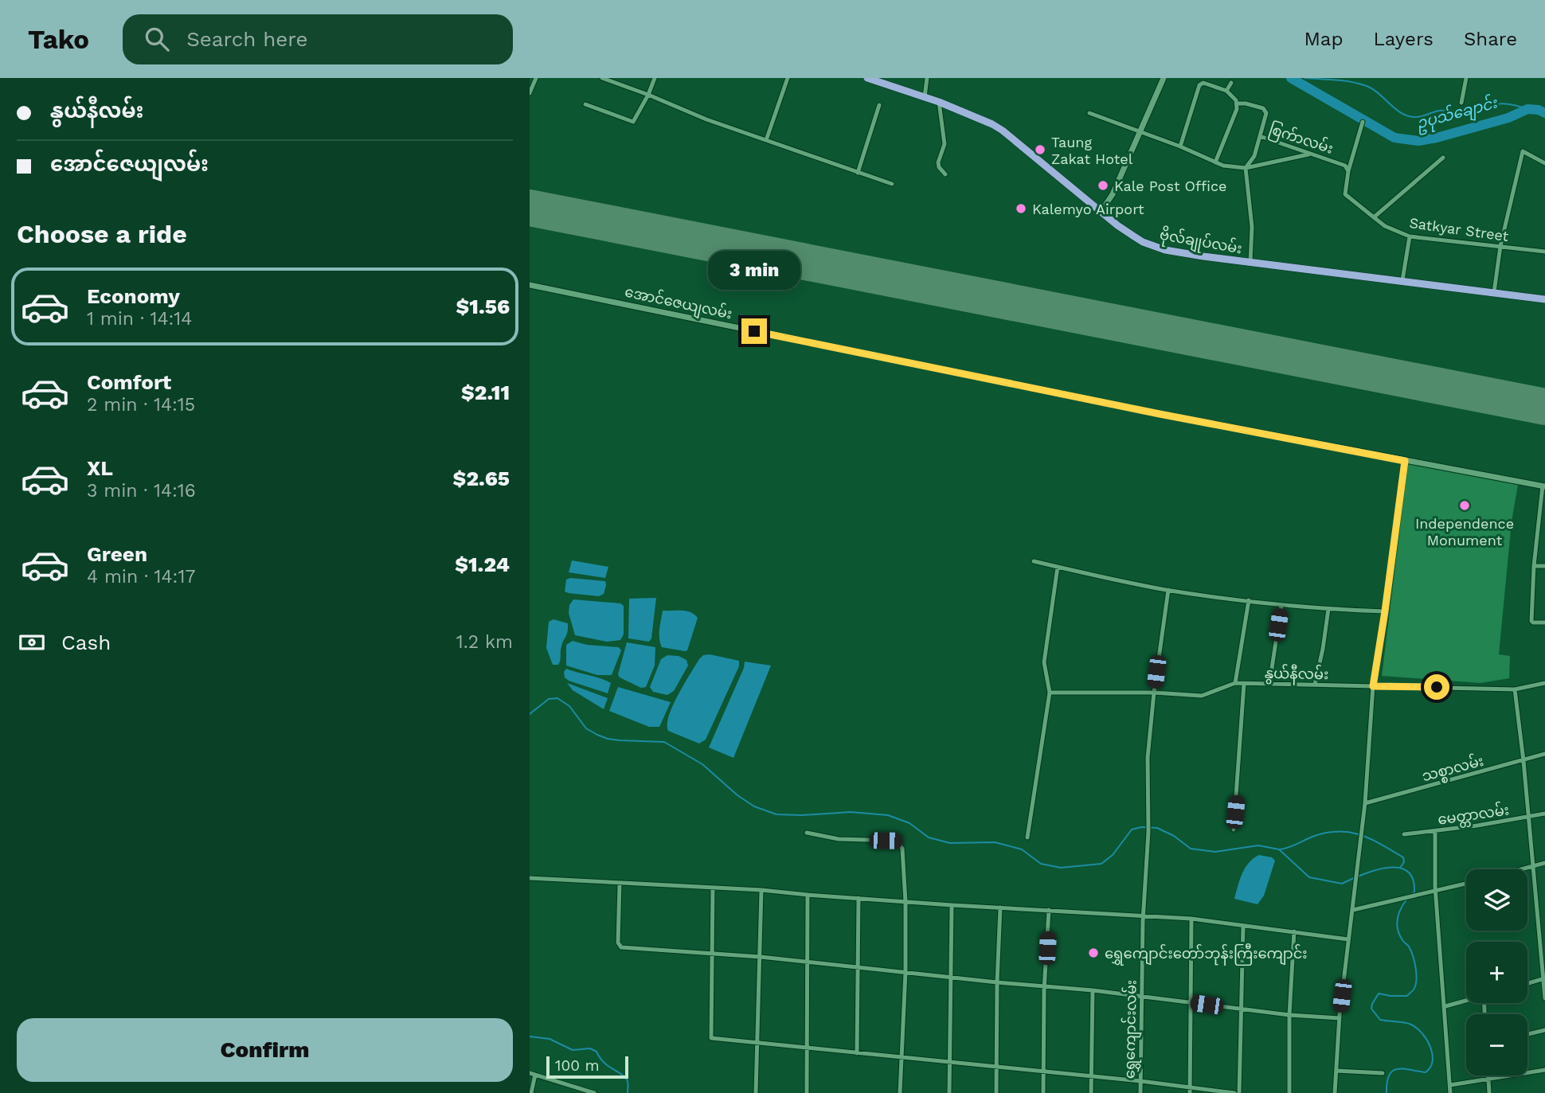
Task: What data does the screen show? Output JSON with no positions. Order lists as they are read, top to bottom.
{
  "streets": {
    "highway": ["ဗိုလ်ချုပ်လမ်း"],
    "street": [
      "စြက်ာလမ်း",
      "Satkyar Street",
      "အောင်ဇေယျလမ်း",
      "နွယ်နီလမ်း",
      "သစ္စာလမ်း",
      "မေတ္တာလမ်း",
      "ရွှေကျောင်းလမ်း"
    ]
  },
  "crossings": [
    ["နွယ်နီလမ်း", "ရွှေကျောင်းလမ်း"]
  ],
  "water": ["ဥပုသ်ချောင်း"],
  "places": [
    "Taung Zakat Hotel",
    "Kale Post Office",
    "Kalemyo Airport",
    "Independence Monument",
    "ရွှေကျောင်းတော်ဘုန်းကြီးကျောင်း"
  ],
  "scale_bar": "100 m",
  "page": {
    "header": "Tako",
    "search": "Search here",
    "nav": ["Map", "Layers", "Share"],
    "banner": ["နွယ်နီလမ်း", "အောင်ဇေယျလမ်း"],
    "heading": "Choose a ride",
    "bubble": "3 min",
    "list": [
      {
        "name": "Economy",
        "note": "1 min · 14:14",
        "value": "$1.56"
      },
      {
        "name": "Comfort",
        "note": "2 min · 14:15",
        "value": "$2.11"
      },
      {
        "name": "XL",
        "note": "3 min · 14:16",
        "value": "$2.65"
      },
      {
        "name": "Green",
        "note": "4 min · 14:17",
        "value": "$1.24"
      }
    ],
    "pay": ["Cash", "1.2 km"],
    "map_buttons": ["+", "−"],
    "buttons": "Confirm",
    "scale": "100 m"
  }
}
